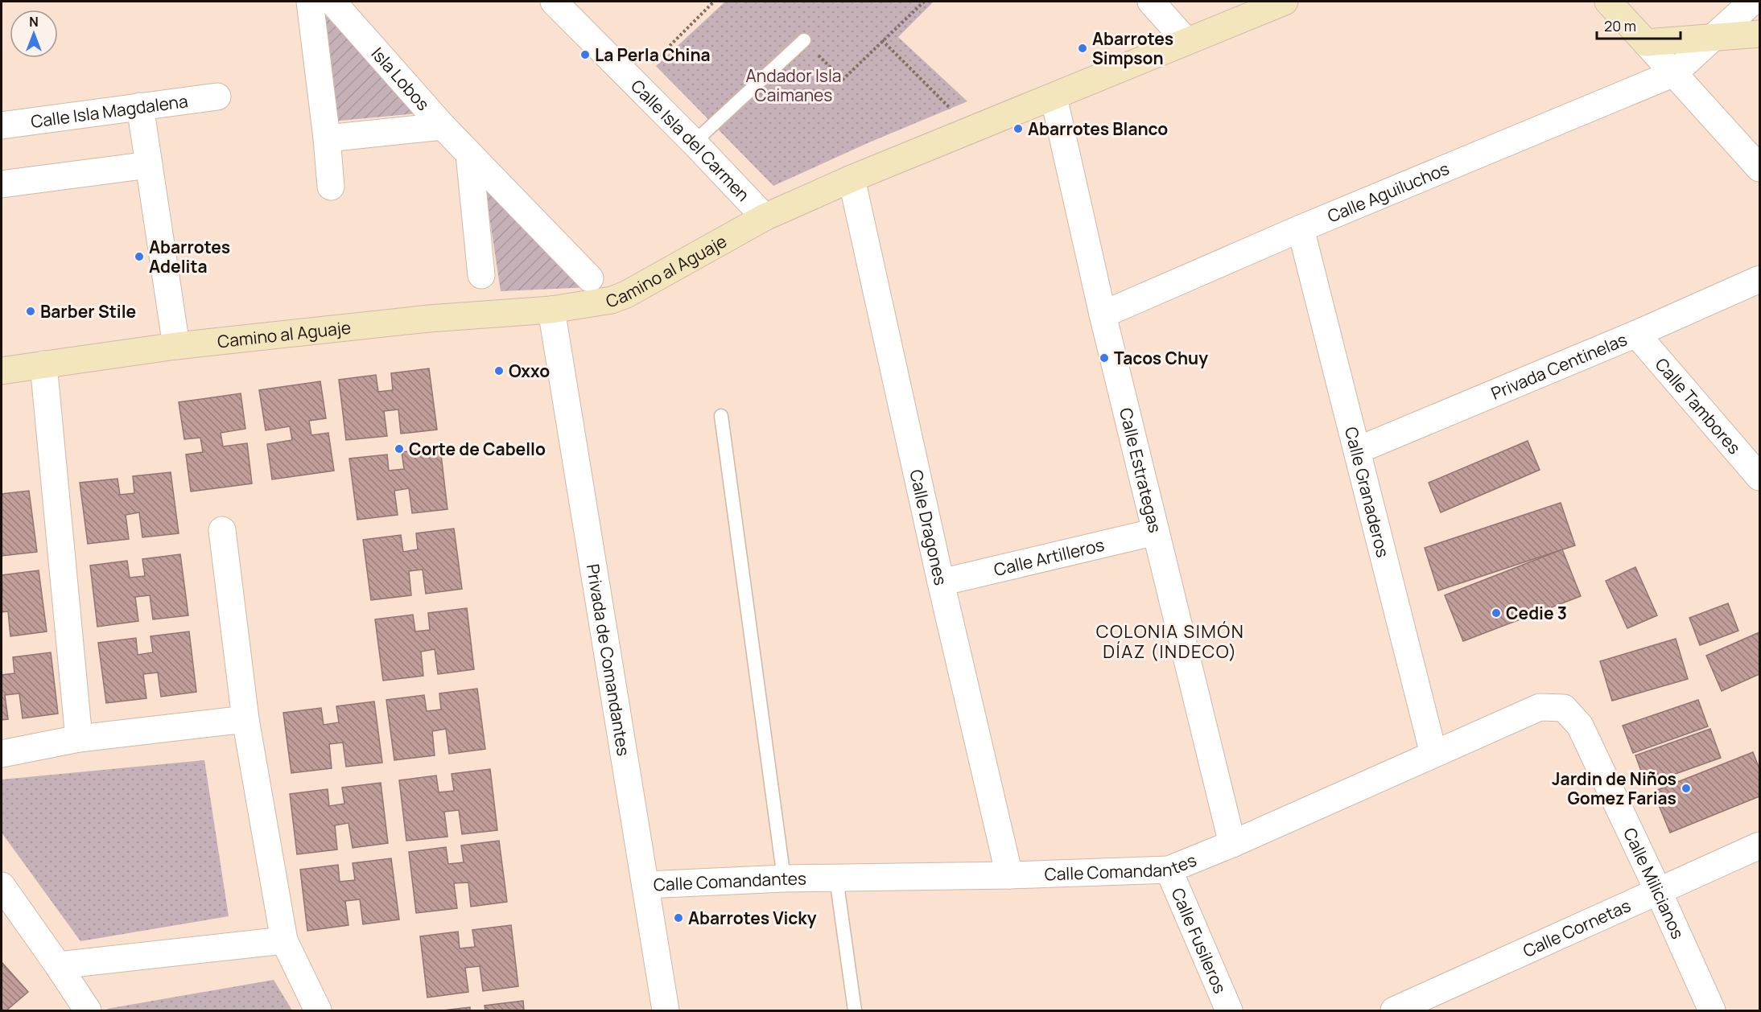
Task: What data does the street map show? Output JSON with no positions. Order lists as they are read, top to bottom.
{
  "streets": {
    "main road": ["Camino al Aguaje"],
    "street": [
      "Isla Lobos",
      "Calle Isla Magdalena",
      "Calle Isla del Carmen",
      "Calle Aguiluchos",
      "Privada Centinelas",
      "Calle Tambores",
      "Calle Estrategas",
      "Calle Granaderos",
      "Calle Dragones",
      "Calle Artilleros",
      "Privada de Comandantes",
      "Calle Comandantes",
      "Calle Milicianos",
      "Calle Cornetas",
      "Calle Fusileros"
    ]
  },
  "crossings": [
    ["Calle Isla del Carmen", "Camino al Aguaje"],
    ["Calle Aguiluchos", "Calle Estrategas"],
    ["Calle Aguiluchos", "Calle Granaderos"],
    ["Camino al Aguaje", "Calle Estrategas"],
    ["Camino al Aguaje", "Calle Dragones"],
    ["Camino al Aguaje", "Privada de Comandantes"],
    ["Privada Centinelas", "Calle Tambores"],
    ["Privada Centinelas", "Calle Granaderos"],
    ["Calle Estrategas", "Calle Artilleros"],
    ["Calle Estrategas", "Calle Comandantes"],
    ["Calle Granaderos", "Calle Comandantes"],
    ["Calle Dragones", "Calle Artilleros"],
    ["Calle Dragones", "Calle Comandantes"],
    ["Privada de Comandantes", "Calle Comandantes"],
    ["Calle Comandantes", "Calle Milicianos"],
    ["Calle Comandantes", "Calle Fusileros"],
    ["Calle Milicianos", "Calle Cornetas"]
  ],
  "districts": ["COLONIA SIMÓN DÍAZ (INDECO)"],
  "parks": ["Andador Isla Caimanes"],
  "places": [
    "Abarrotes Simpson",
    "La Perla China",
    "Abarrotes Blanco",
    "Abarrotes Adelita",
    "Barber Stile",
    "Tacos Chuy",
    "Oxxo",
    "Corte de Cabello",
    "Cedie 3",
    "Jardin de Niños Gomez Farias",
    "Abarrotes Vicky"
  ],
  "scale_bar": "20 m",
  "north": "top"
}
